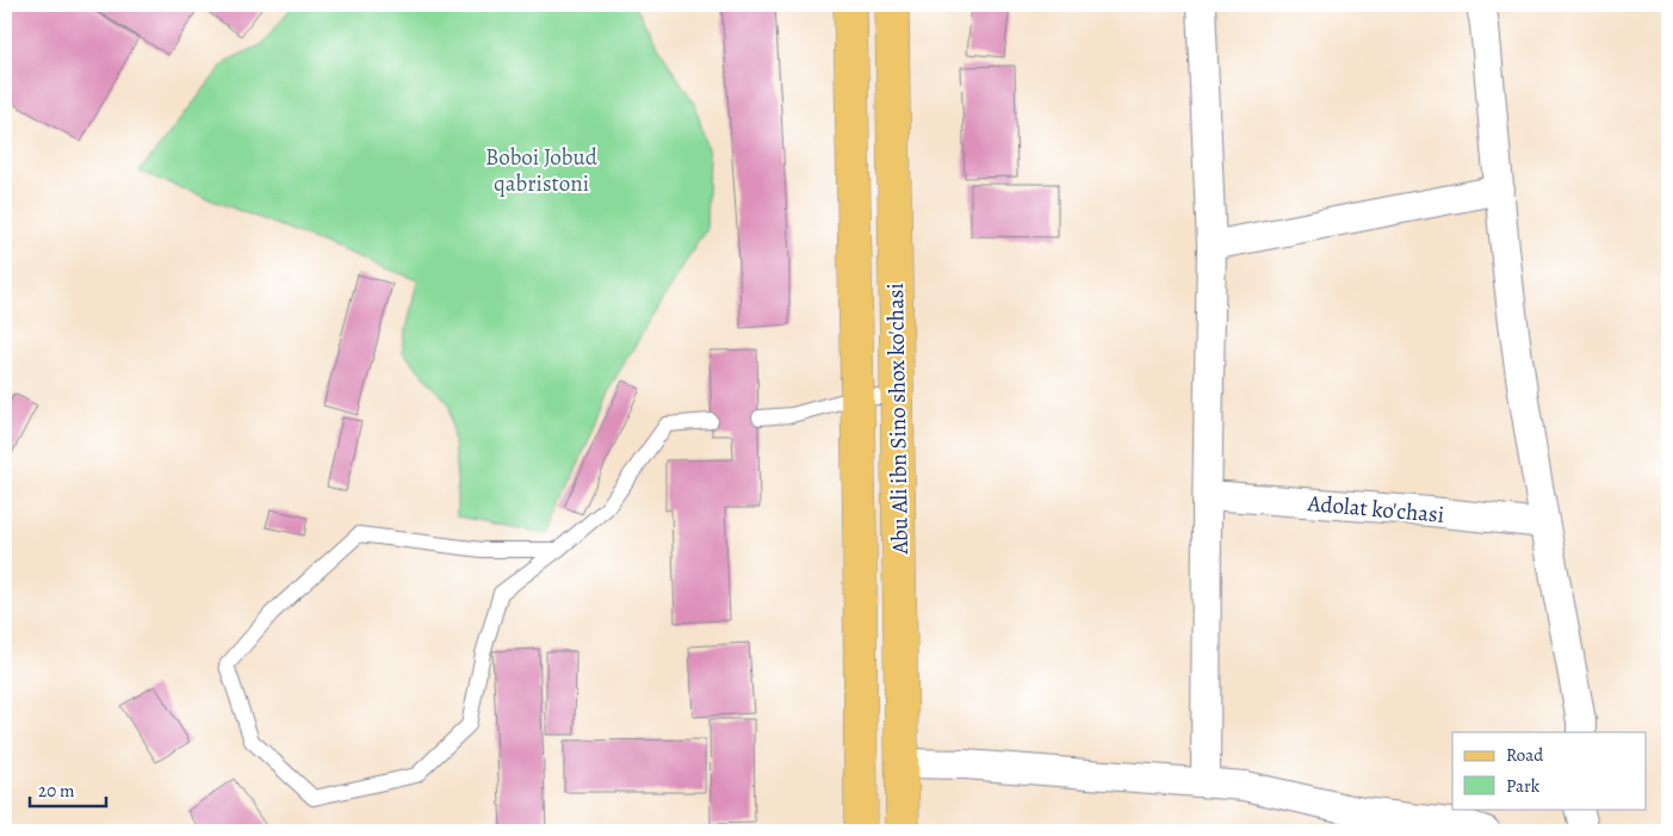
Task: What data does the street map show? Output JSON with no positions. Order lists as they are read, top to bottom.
{
  "streets": {
    "main road": ["Abu Ali ibn Sino shox ko'chasi"],
    "street": ["Adolat ko'chasi"]
  },
  "parks": ["Boboi Jobud qabristoni"],
  "legend": ["Road", "Park"],
  "scale_bar": "20 m"
}
